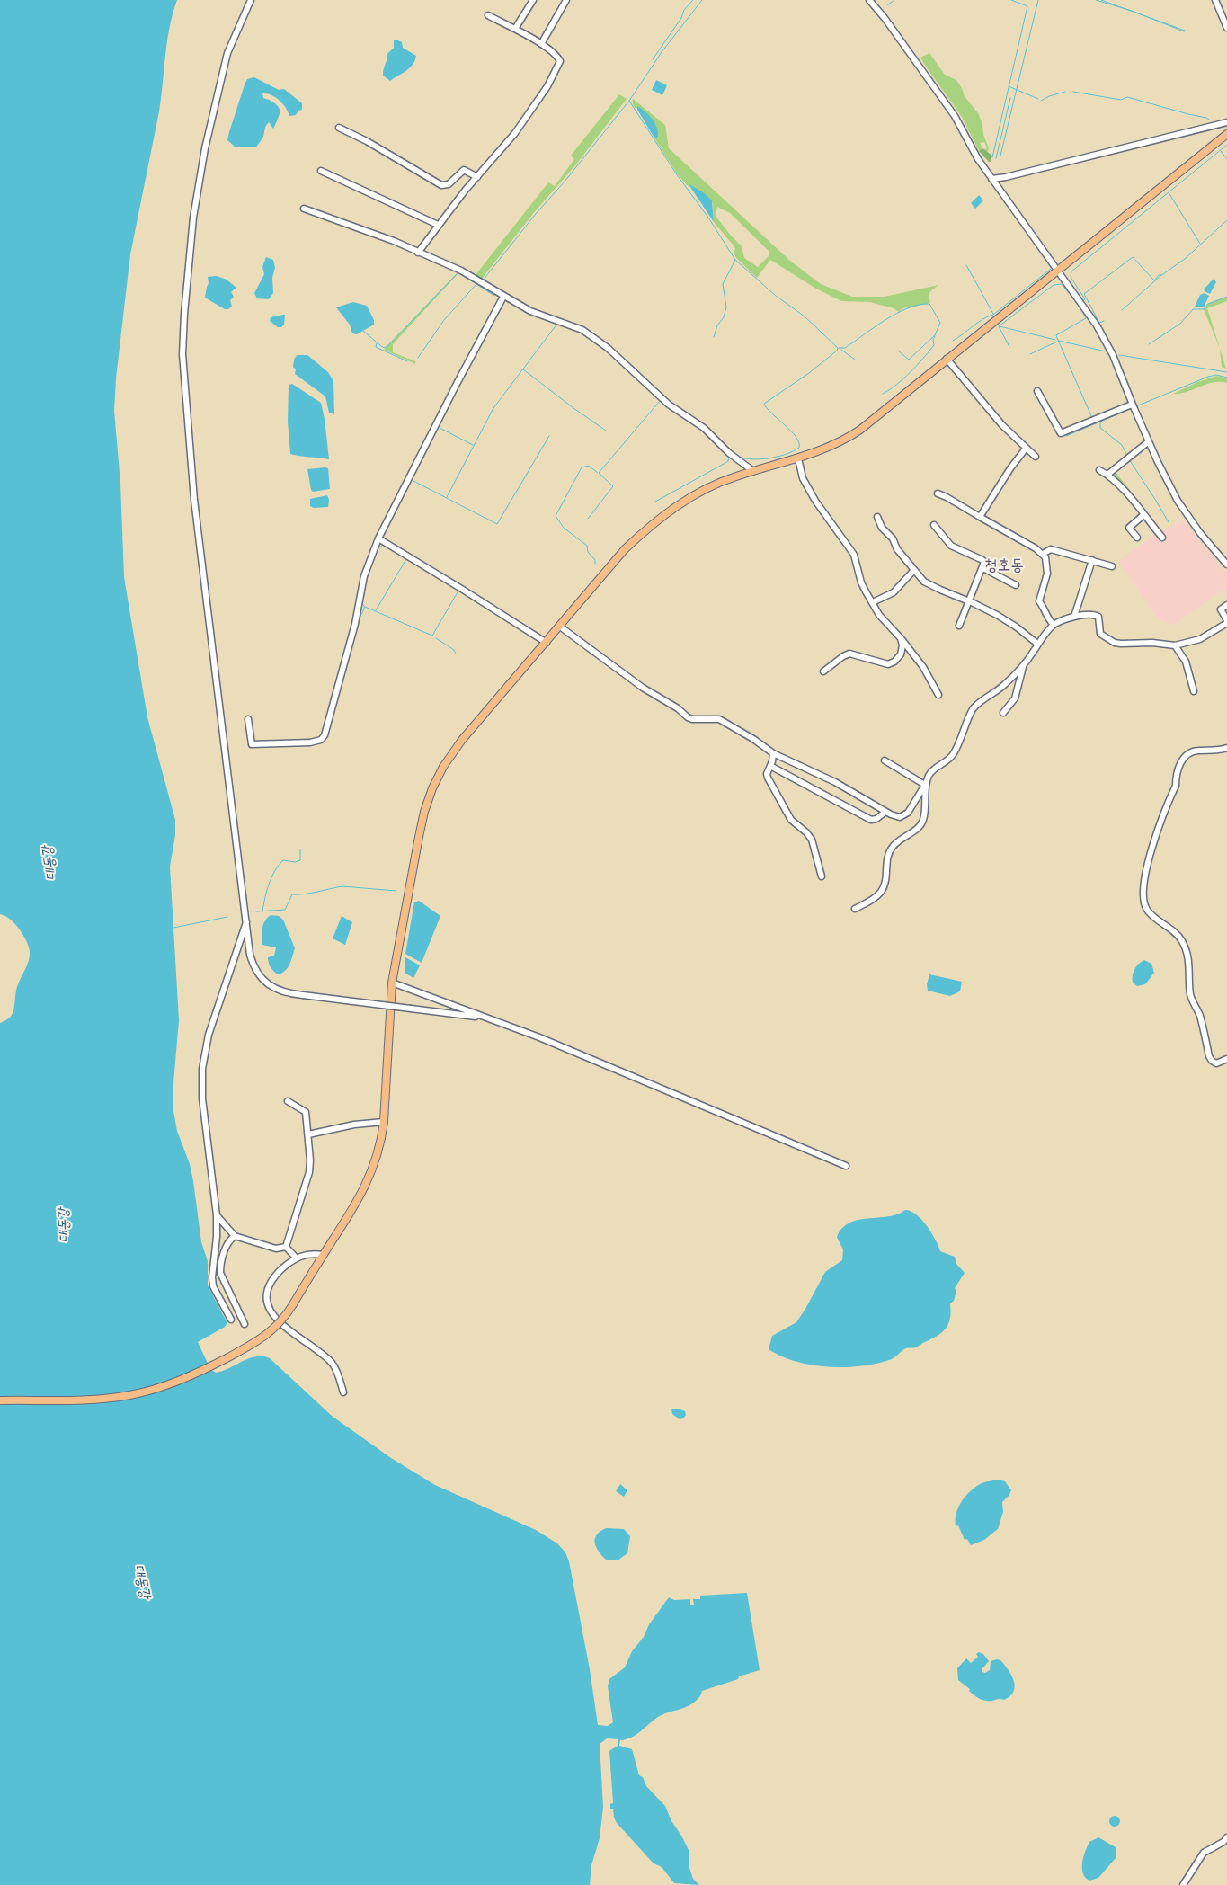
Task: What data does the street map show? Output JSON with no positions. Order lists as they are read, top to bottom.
{
  "districts": ["청호동"],
  "water": ["대동강"]
}
